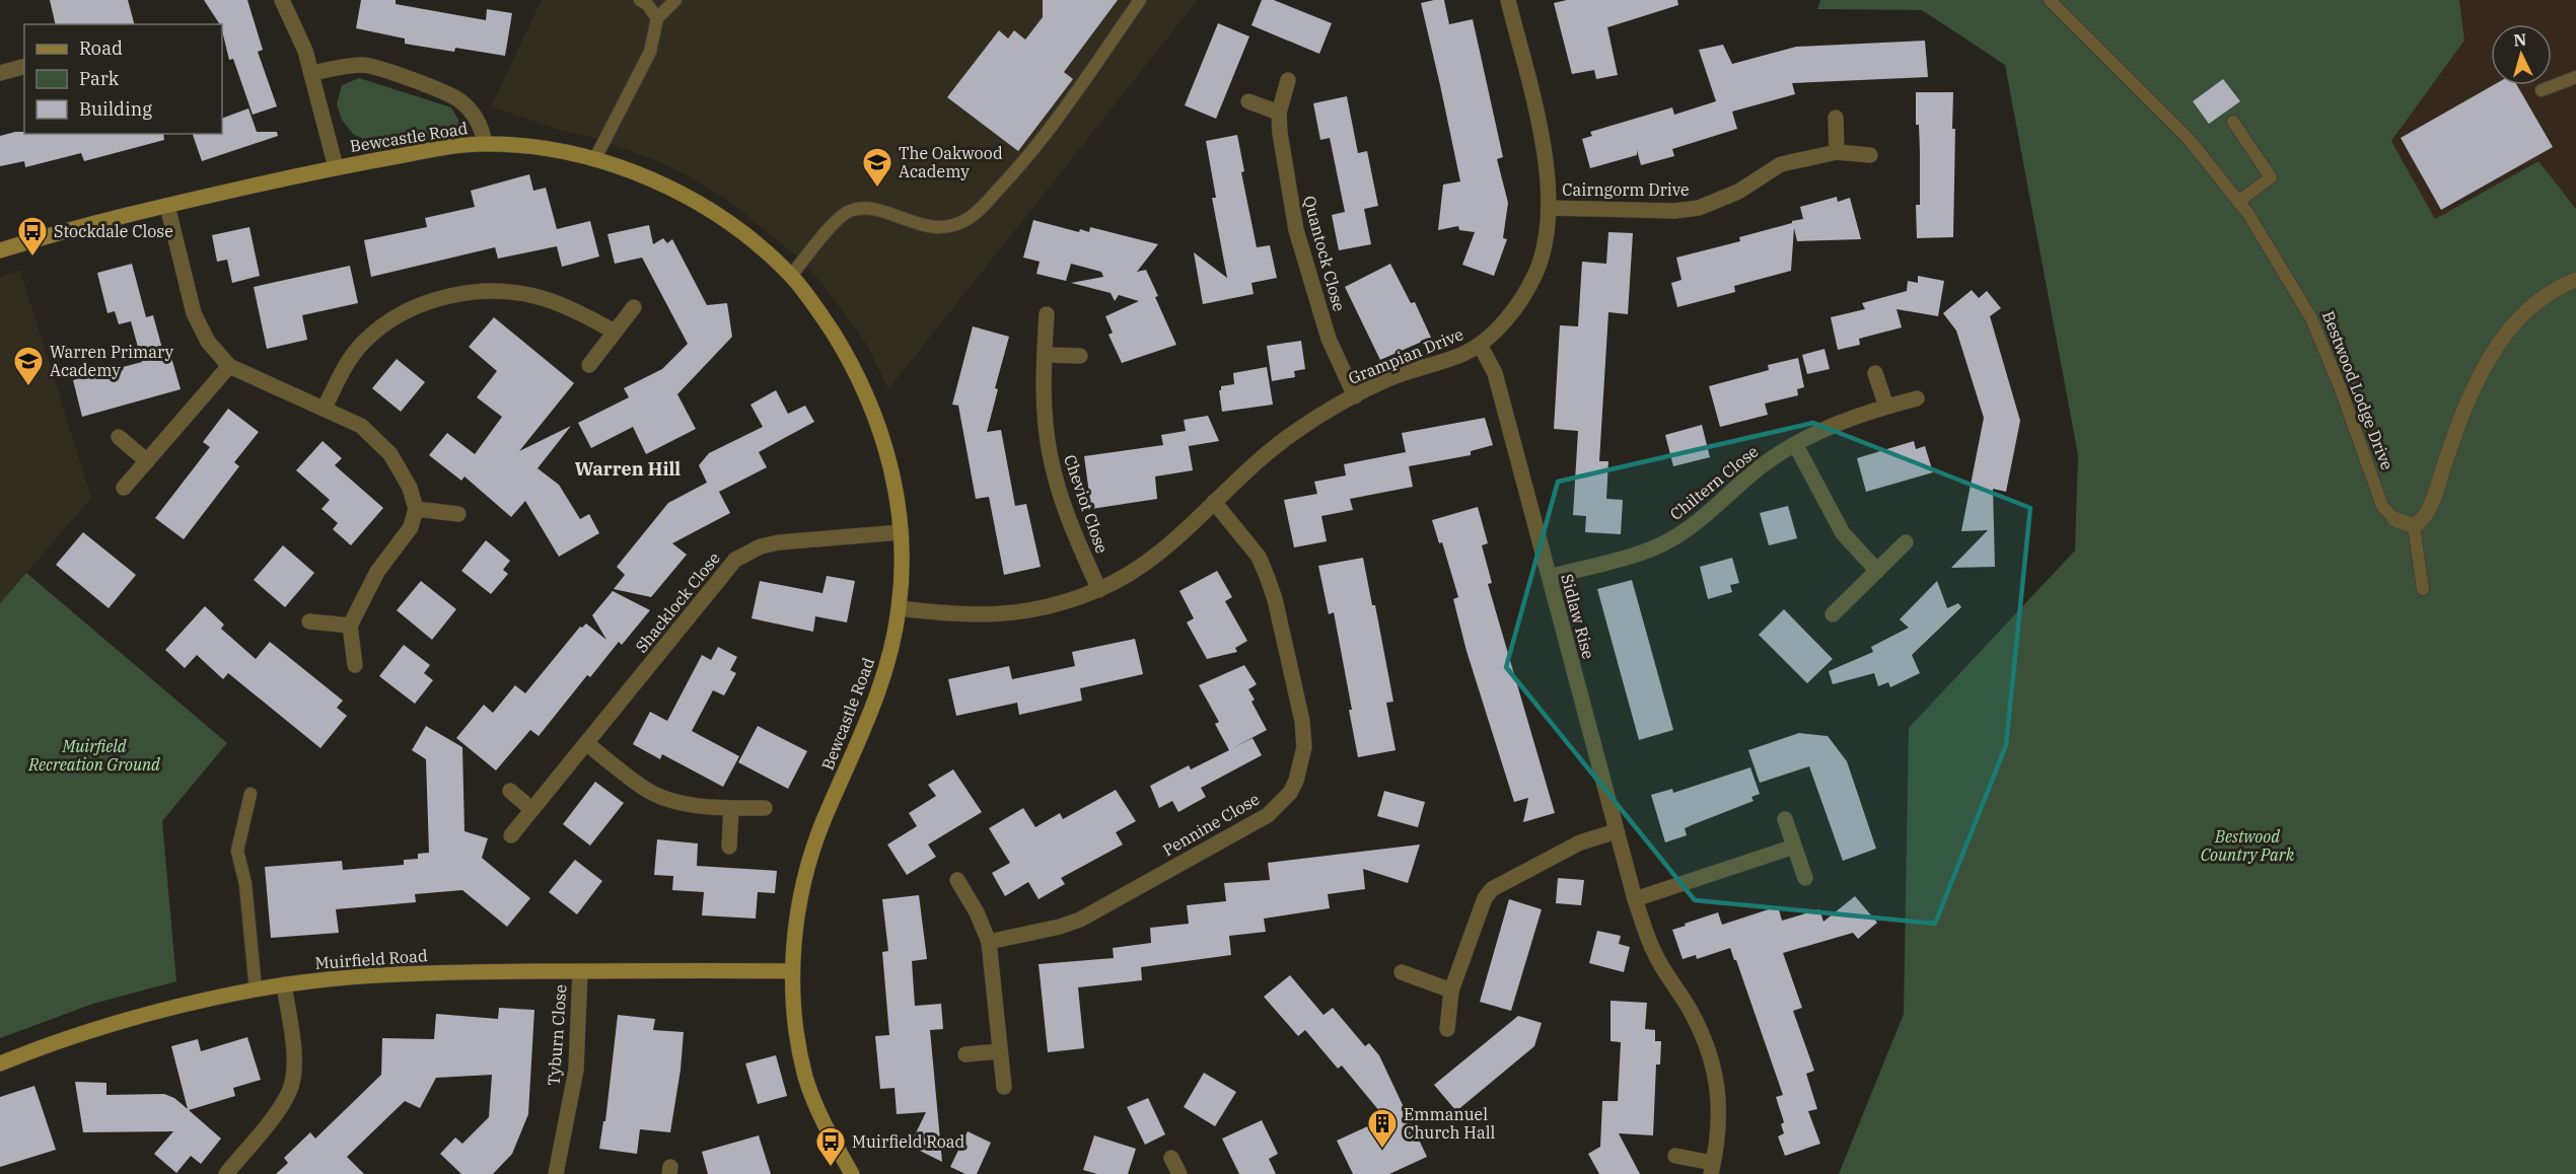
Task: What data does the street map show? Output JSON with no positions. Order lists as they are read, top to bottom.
{
  "streets": {
    "street": [
      "Bewcastle Road",
      "Cairngorm Drive",
      "Quantock Close",
      "Grampian Drive",
      "Bestwood Lodge Drive",
      "Chiltern Close",
      "Cheviot Close",
      "Shacklock Close",
      "Sidlaw Rise",
      "Pennine Close",
      "Muirfield Road",
      "Tyburn Close"
    ]
  },
  "crossings": [
    ["Bewcastle Road", "Grampian Drive"],
    ["Bewcastle Road", "Shacklock Close"],
    ["Bewcastle Road", "Muirfield Road"],
    ["Cairngorm Drive", "Grampian Drive"],
    ["Quantock Close", "Grampian Drive"],
    ["Grampian Drive", "Cheviot Close"],
    ["Grampian Drive", "Sidlaw Rise"],
    ["Grampian Drive", "Pennine Close"],
    ["Chiltern Close", "Sidlaw Rise"],
    ["Muirfield Road", "Tyburn Close"]
  ],
  "districts": ["Warren Hill"],
  "parks": ["Muirfield Recreation Ground", "Bestwood Country Park"],
  "places": {
    "school or university": ["The Oakwood Academy", "Warren Primary Academy"],
    "bus stop": ["Stockdale Close", "Muirfield Road"],
    "building": ["Emmanuel Church Hall"]
  },
  "legend": ["Road", "Park", "Building"],
  "north": "top"
}
